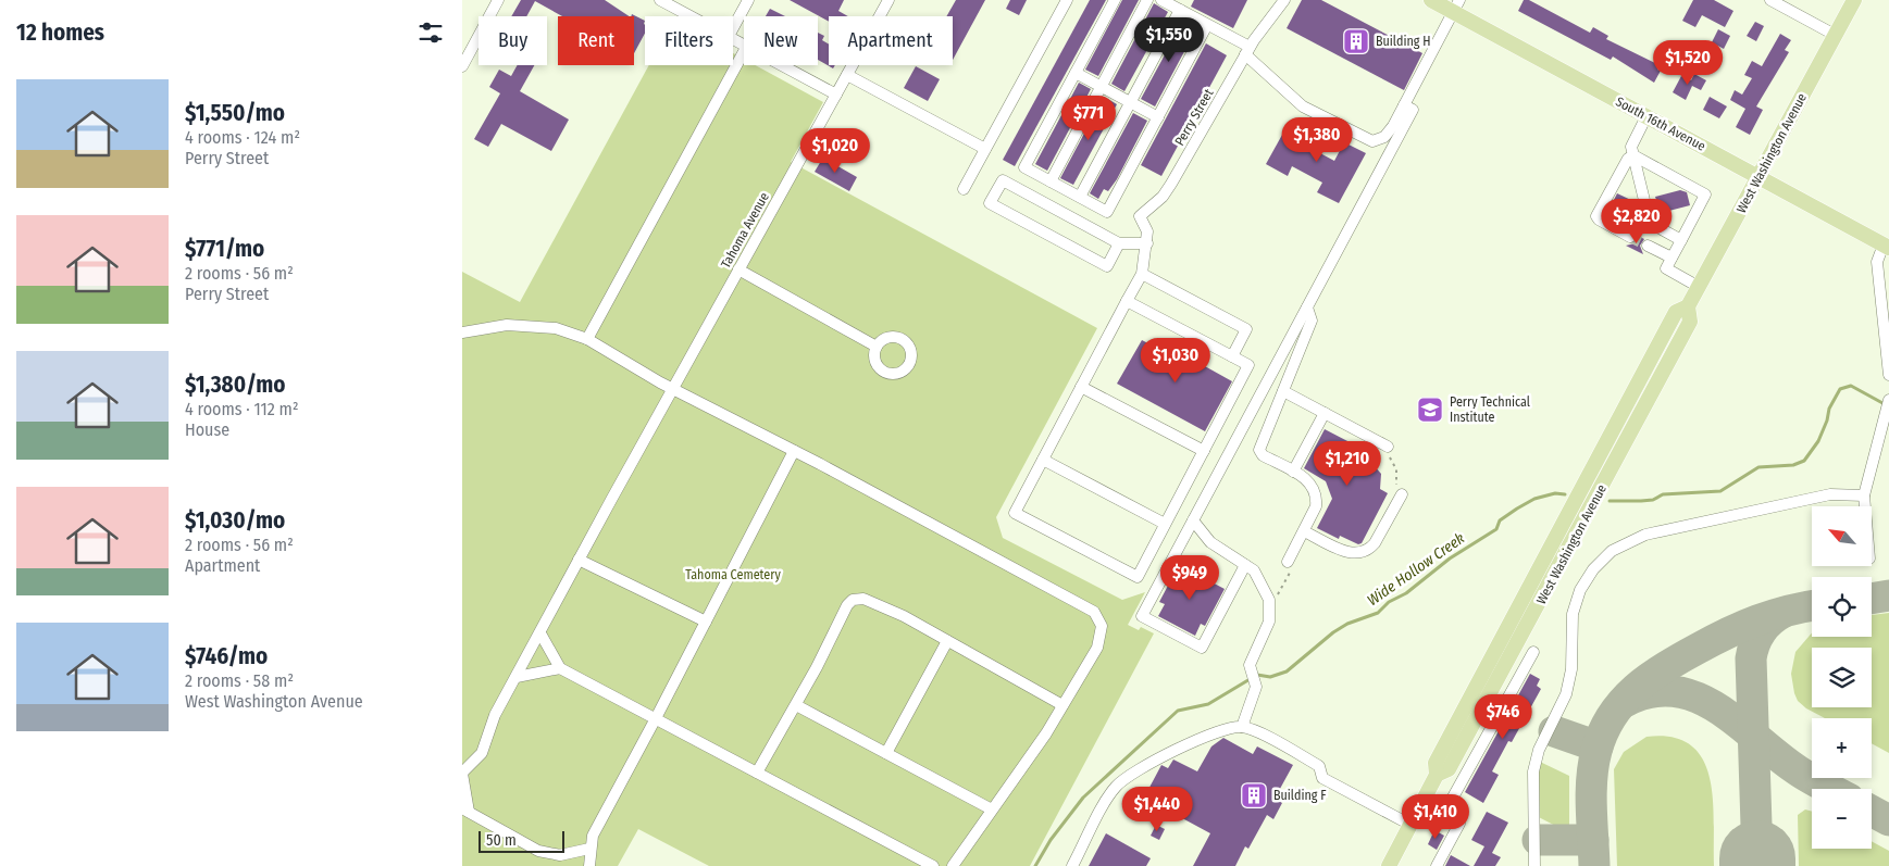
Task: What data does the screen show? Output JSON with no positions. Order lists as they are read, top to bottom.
{
  "streets": {
    "main road": ["South 16th Avenue", "West Washington Avenue"],
    "street": ["Perry Street", "Tahoma Avenue"]
  },
  "crossings": [
    ["South 16th Avenue", "West Washington Avenue"]
  ],
  "water": ["Wide Hollow Creek"],
  "parks": ["Tahoma Cemetery"],
  "places": {
    "building": ["Building H", "Building F"],
    "school or university": ["Perry Technical Institute"]
  },
  "scale_bar": "50 m",
  "north": "top left",
  "page": {
    "heading": "12 homes",
    "chip": [
      "Buy",
      "Rent",
      "Filters",
      "New",
      "Apartment"
    ],
    "price": [
      "$1,550",
      "$1,520",
      "$771",
      "$1,380",
      "$1,020",
      "$2,820",
      "$1,030",
      "$1,210",
      "$949",
      "$746",
      "$1,440",
      "$1,410"
    ],
    "list": [
      {
        "name": "$1,550/mo",
        "note": "4 rooms · 124 m² · Perry Street"
      },
      {
        "name": "$771/mo",
        "note": "2 rooms · 56 m² · Perry Street"
      },
      {
        "name": "$1,380/mo",
        "note": "4 rooms · 112 m² · House"
      },
      {
        "name": "$1,030/mo",
        "note": "2 rooms · 56 m² · Apartment"
      },
      {
        "name": "$746/mo",
        "note": "2 rooms · 58 m² · West Washington Avenue"
      }
    ],
    "map_buttons": ["+", "−"],
    "scale": "50 m"
  }
}
